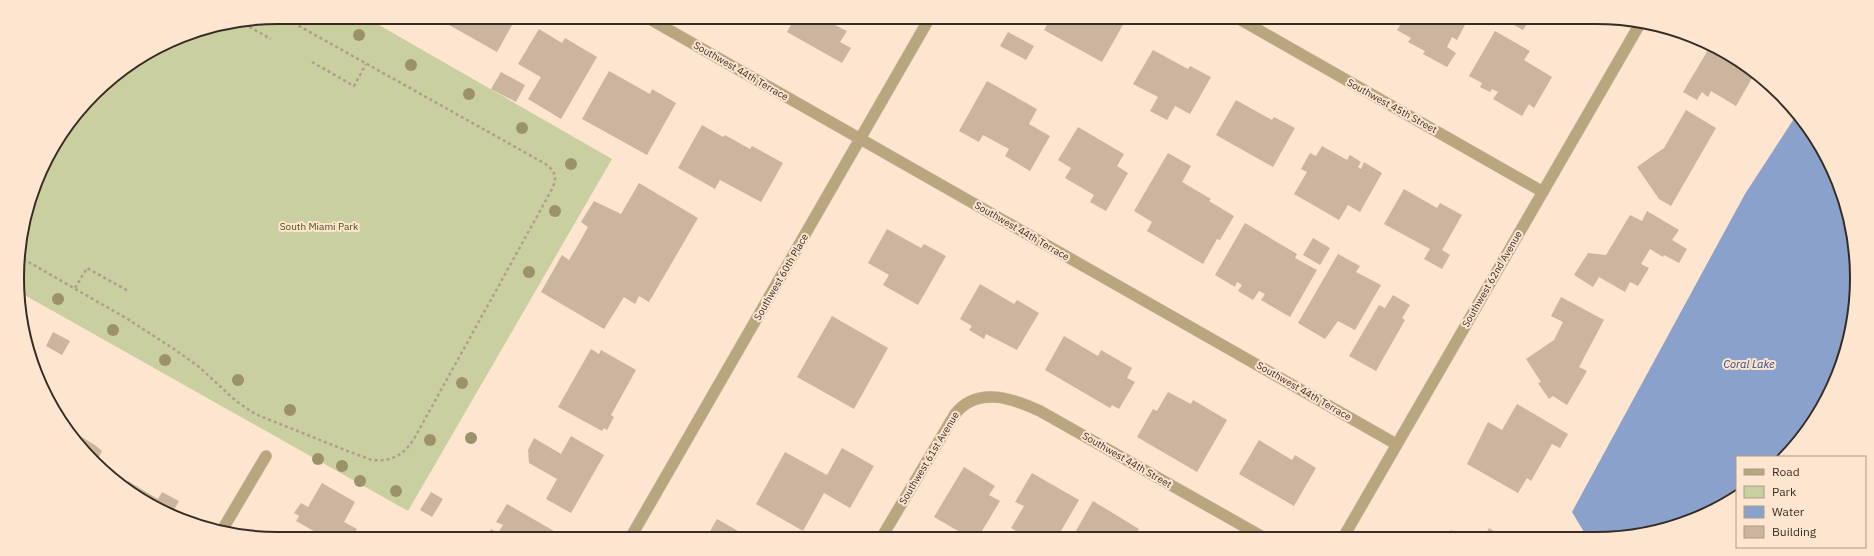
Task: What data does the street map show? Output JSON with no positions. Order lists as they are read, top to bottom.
{
  "streets": {
    "street": [
      "Southwest 44th Terrace",
      "Southwest 45th Street",
      "Southwest 60th Place",
      "Southwest 62nd Avenue",
      "Southwest 61st Avenue",
      "Southwest 44th Street"
    ]
  },
  "crossings": [
    ["Southwest 44th Terrace", "Southwest 60th Place"],
    ["Southwest 44th Terrace", "Southwest 62nd Avenue"],
    ["Southwest 45th Street", "Southwest 62nd Avenue"],
    ["Southwest 61st Avenue", "Southwest 44th Street"]
  ],
  "water": ["Coral Lake"],
  "parks": ["South Miami Park"],
  "legend": [
    "Road",
    "Park",
    "Water",
    "Building"
  ]
}
